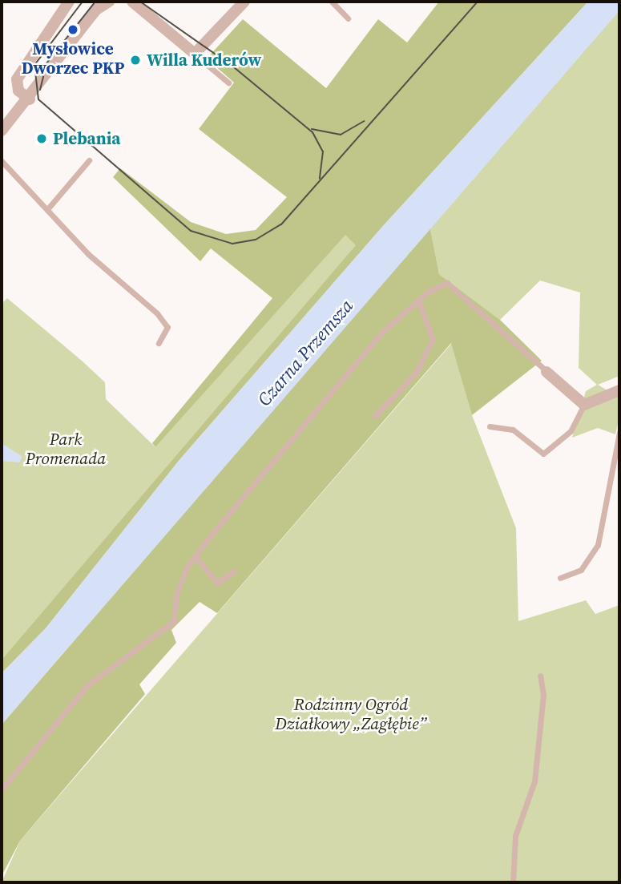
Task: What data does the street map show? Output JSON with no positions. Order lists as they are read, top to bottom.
{
  "water": ["Czarna Przemsza"],
  "parks": ["Park Promenada", "Rodzinny Ogród Działkowy „Zagłębie”"],
  "places": ["Mysłowice Dworzec PKP", "Willa Kuderów", "Plebania"]
}
